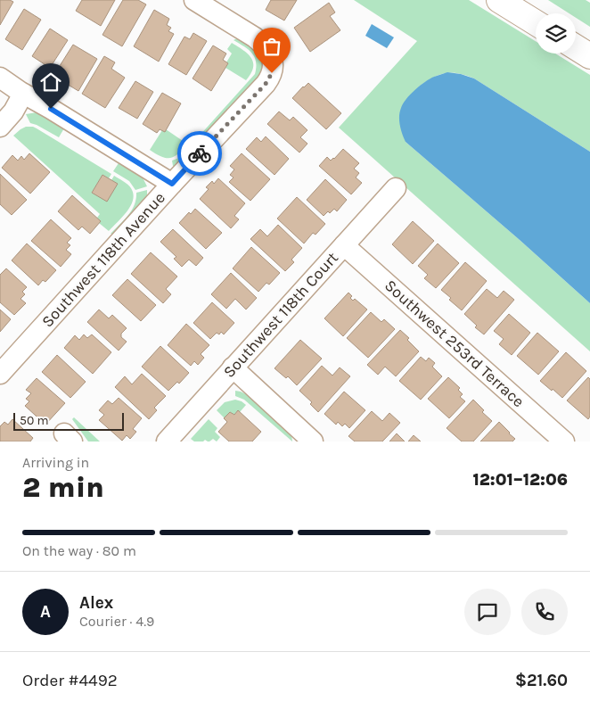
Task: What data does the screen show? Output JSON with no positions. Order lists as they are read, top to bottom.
{
  "streets": {
    "street": ["Southwest 118th Avenue", "Southwest 118th Court", "Southwest 253rd Terrace"]
  },
  "crossings": [
    ["Southwest 118th Court", "Southwest 253rd Terrace"]
  ],
  "scale_bar": "50 m",
  "page": {
    "scale": "50 m",
    "heading": ["2 min", "Arriving in", "12:01–12:06"],
    "panel": [
      "Alex",
      "Courier · 4.9",
      "Order #4492",
      "$21.60"
    ],
    "bar": "On the way · 80 m",
    "round": "A"
  }
}
